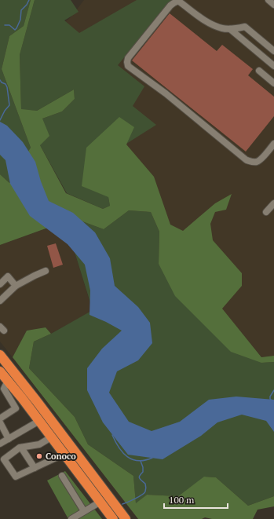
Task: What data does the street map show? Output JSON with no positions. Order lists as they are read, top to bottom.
{
  "places": ["Conoco"],
  "scale_bar": "100 m"
}
